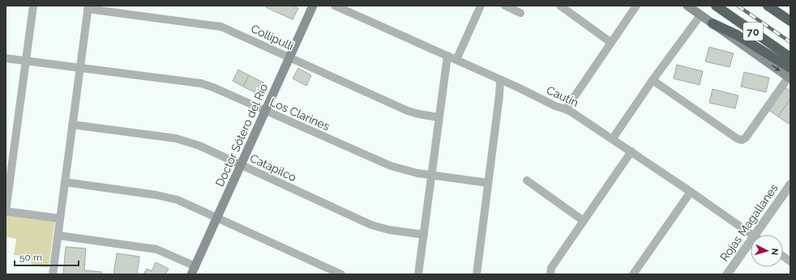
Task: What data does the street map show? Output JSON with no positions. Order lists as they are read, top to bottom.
{
  "streets": {
    "highway": ["70"],
    "main road": ["Doctor Sótero del Río"],
    "street": [
      "Collipulli",
      "Cautín",
      "Los Clarines",
      "Catapilco",
      "Rojas Magallanes"
    ]
  },
  "crossings": [
    ["Collipulli", "Doctor Sótero del Río"],
    ["Los Clarines", "Doctor Sótero del Río"],
    ["Doctor Sótero del Río", "Catapilco"]
  ],
  "scale_bar": "50 m",
  "north": "right"
}
